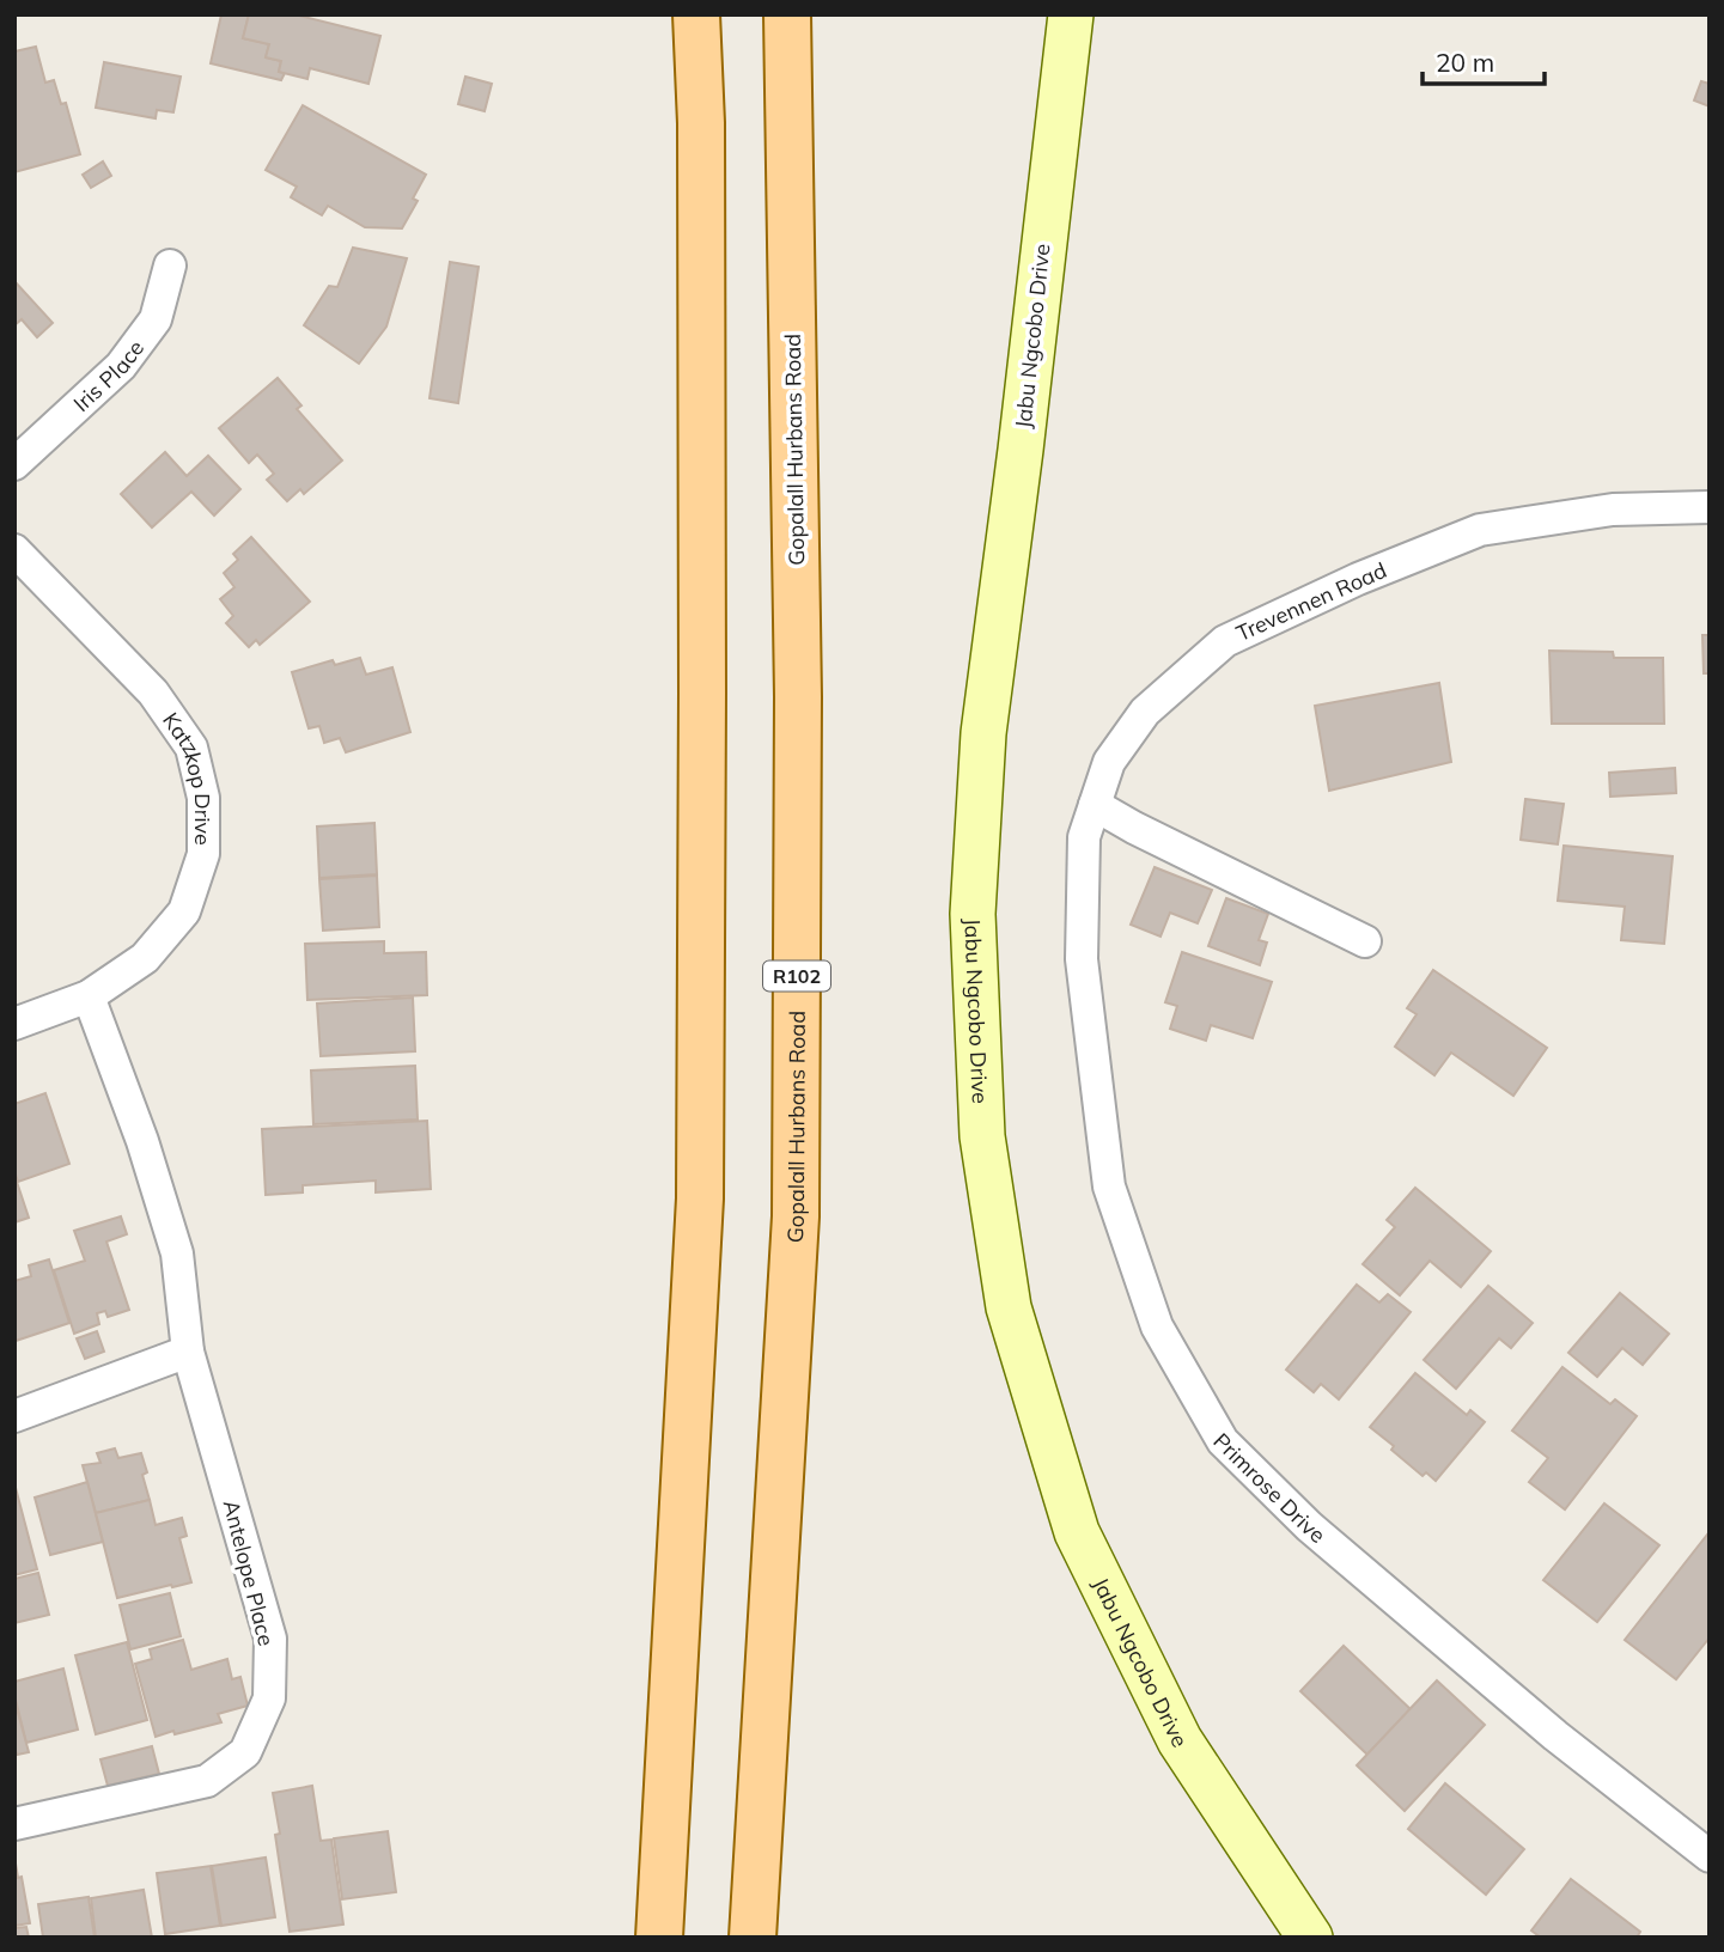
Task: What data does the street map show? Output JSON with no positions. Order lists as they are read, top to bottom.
{
  "streets": {
    "main road": ["Jabu Ngcobo Drive", "Gopalall Hurbans Road", "R102"],
    "street": [
      "Iris Place",
      "Trevennen Road",
      "Katzkop Drive",
      "Primrose Drive",
      "Antelope Place"
    ]
  },
  "crossings": [
    ["Trevennen Road", "Primrose Drive"],
    ["Katzkop Drive", "Antelope Place"]
  ],
  "scale_bar": "20 m"
}
